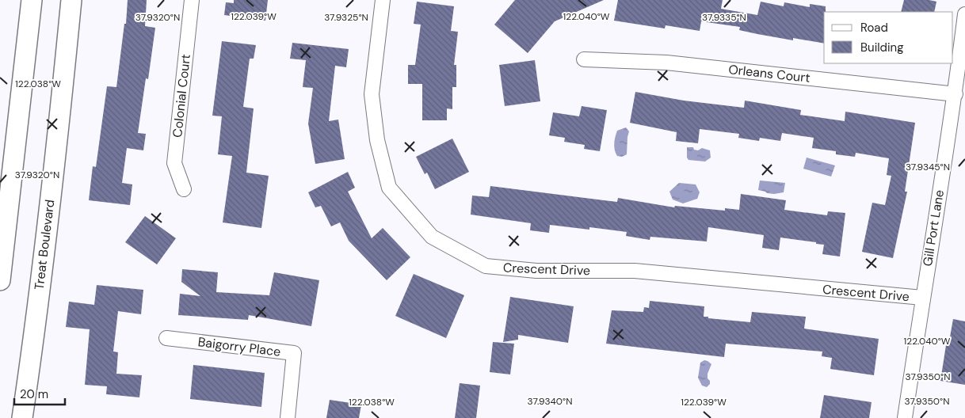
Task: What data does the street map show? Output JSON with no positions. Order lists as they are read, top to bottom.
{
  "streets": {
    "main road": ["Treat Boulevard"],
    "street": [
      "Orleans Court",
      "Colonial Court",
      "Gill Port Lane",
      "Crescent Drive",
      "Baigorry Place"
    ]
  },
  "crossings": [
    ["Orleans Court", "Gill Port Lane"],
    ["Gill Port Lane", "Crescent Drive"]
  ],
  "legend": ["Road", "Building"],
  "scale_bar": "20 m",
  "coordinates": [
    "122.039°W",
    "122.040°W",
    "37.9320°N",
    "37.9325°N",
    "37.9335°N",
    "122.038°W",
    "37.9345°N",
    "37.9350°N",
    "37.9340°N"
  ]
}
